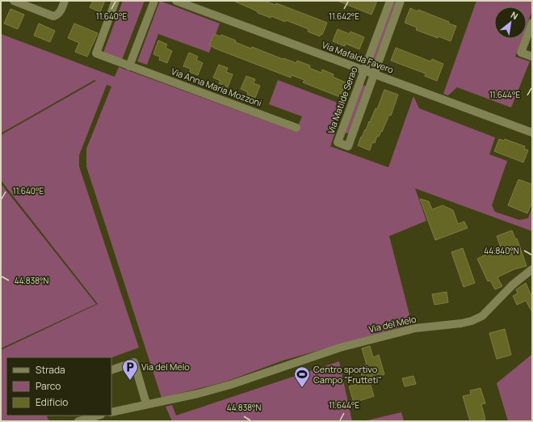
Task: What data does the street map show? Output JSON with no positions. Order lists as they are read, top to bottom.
{
  "streets": {
    "street": [
      "Via Mafalda Favero",
      "Via Anna Maria Mozzoni",
      "Via Matilde Serao",
      "Via del Melo"
    ]
  },
  "crossings": [
    ["Via Mafalda Favero", "Via Matilde Serao"]
  ],
  "places": {
    "parking": ["Via del Melo"],
    "sports": ["Centro sportivo Campo \"Frutteti\""]
  },
  "legend": ["Strada", "Parco", "Edificio"],
  "north": "top right",
  "coordinates": [
    "11.640°E",
    "11.642°E",
    "11.644°E",
    "44.840°N",
    "44.838°N"
  ]
}
